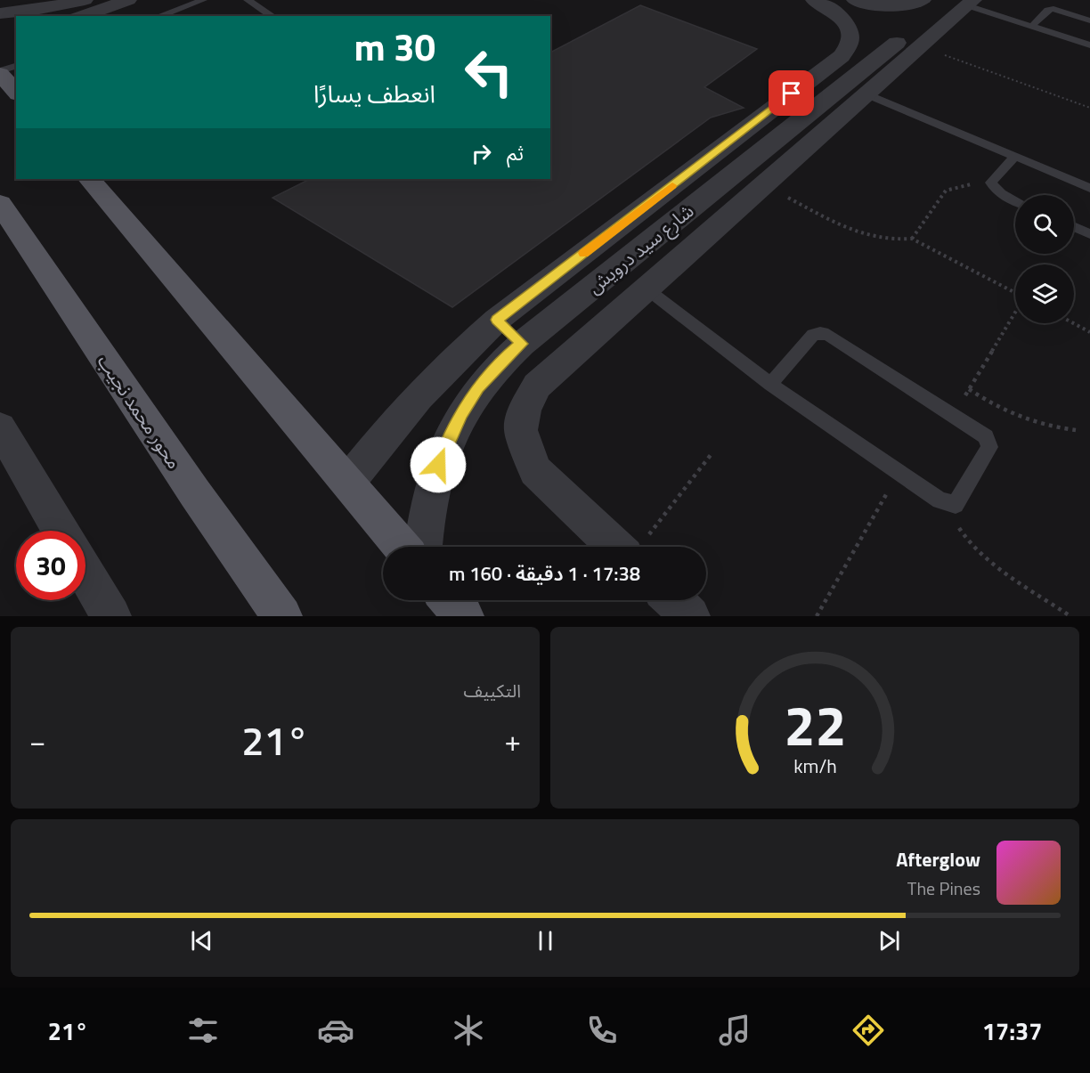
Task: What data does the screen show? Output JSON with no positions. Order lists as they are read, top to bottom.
{
  "streets": {
    "main road": ["محور محمد نجيب"],
    "street": ["شارع سيد درويش"]
  },
  "page": {
    "turn": ["30 m", "انعطف يسارًا"],
    "then": "ثم",
    "limit": "30",
    "trip": "17:38 · 1 دقيقة · 160 m",
    "tile": "التكييف",
    "heat": ["−", "21°", "+"],
    "song": ["Afterglow", "The Pines"],
    "tabs": ["17:37", "21°"],
    "gauge": ["22", "km/h"]
  }
}
